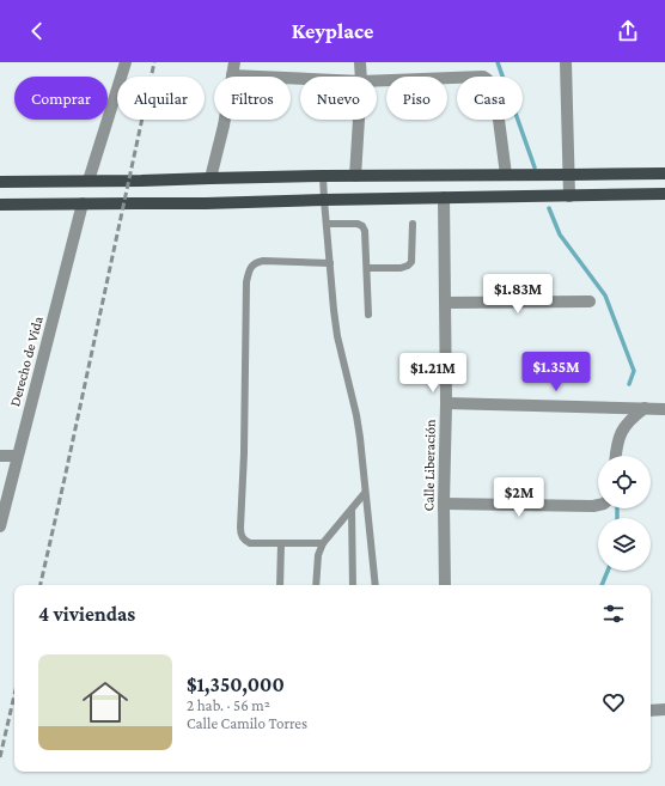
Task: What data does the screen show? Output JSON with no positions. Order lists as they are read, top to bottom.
{
  "streets": {
    "street": ["Derecho de Vida", "Calle Liberación"]
  },
  "page": {
    "header": "Keyplace",
    "chip": [
      "Comprar",
      "Alquilar",
      "Filtros",
      "Nuevo",
      "Piso",
      "Casa"
    ],
    "price": [
      "$1.83M",
      "$1.35M",
      "$1.21M",
      "$2M"
    ],
    "heading": "4 viviendas",
    "list": [
      {
        "name": "$1,350,000",
        "note": "2 hab. · 56 m² · Calle Camilo Torres"
      }
    ]
  }
}
